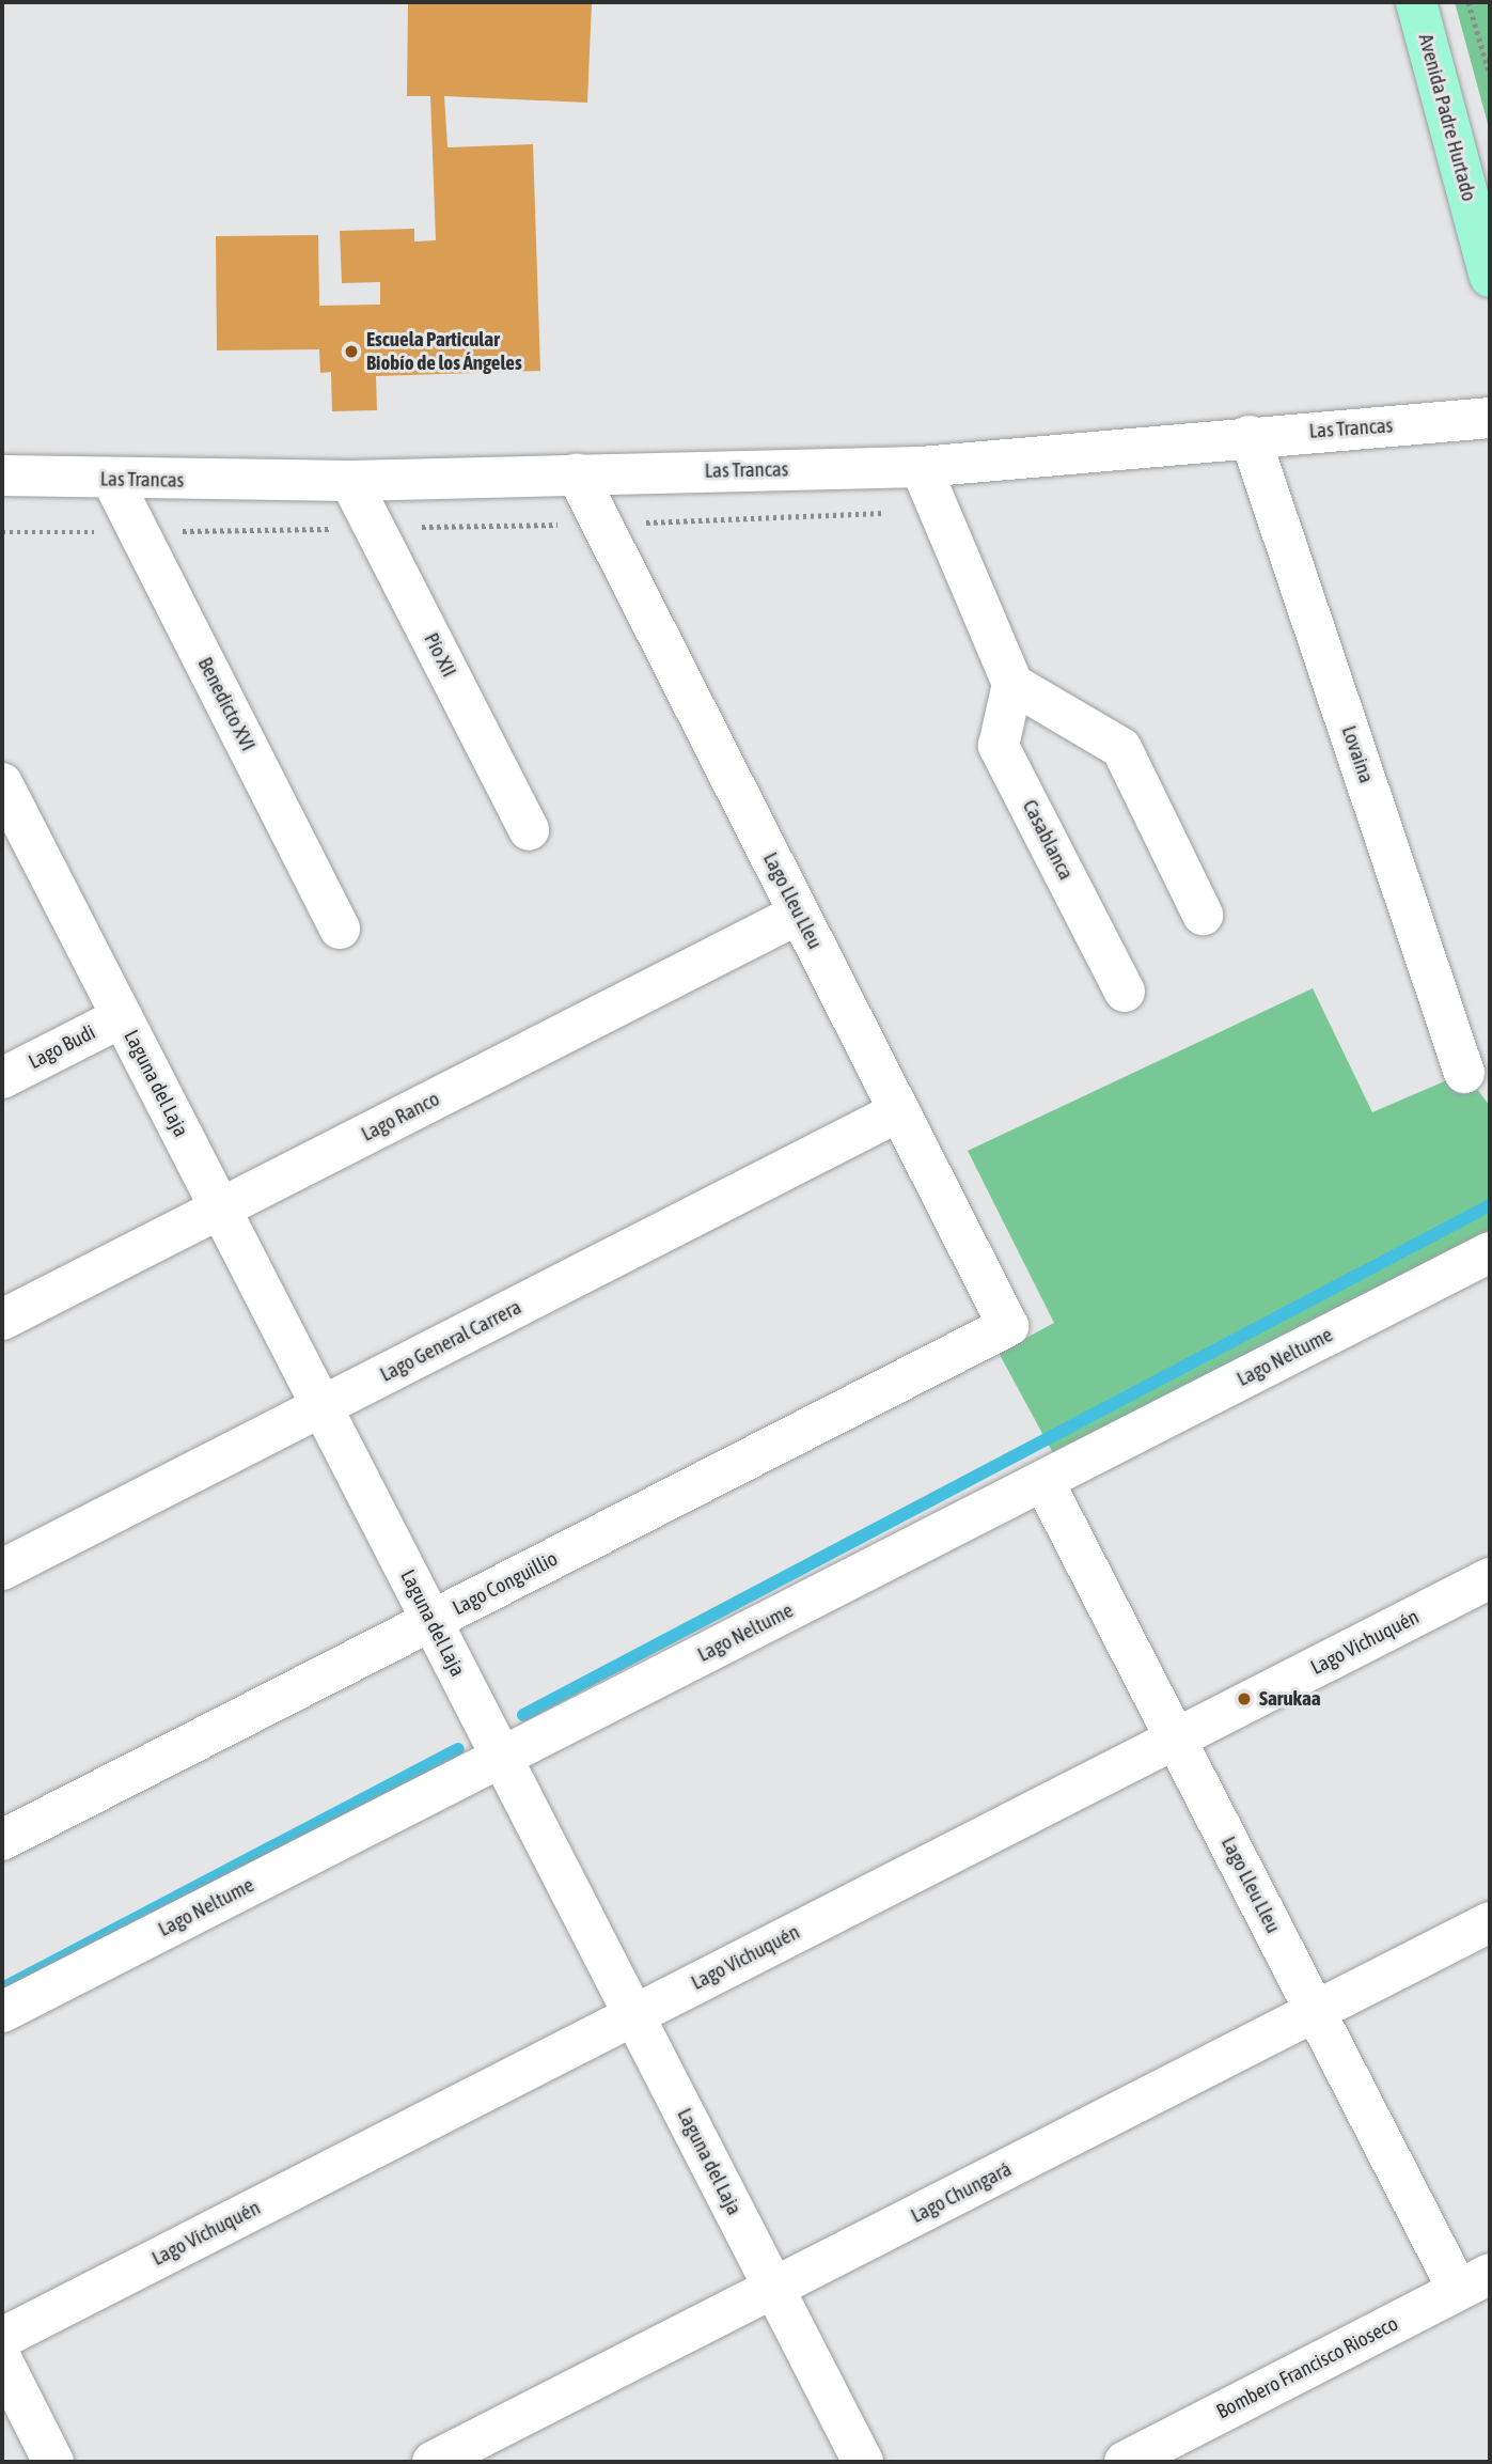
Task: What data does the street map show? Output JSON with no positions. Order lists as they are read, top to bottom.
{
  "streets": {
    "main road": ["Avenida Padre Hurtado"],
    "street": [
      "Las Trancas",
      "Pío XII",
      "Benedicto XVI",
      "Lovaina",
      "Casablanca",
      "Lago Lleu Lleu",
      "Lago Budi",
      "Laguna del Laja",
      "Lago Ranco",
      "Lago General Carrera",
      "Lago Neltume",
      "Lago Conguillio",
      "Lago Vichuquén",
      "Lago Chungará",
      "Bombero Francisco Rioseco"
    ]
  },
  "crossings": [
    ["Las Trancas", "Pío XII"],
    ["Las Trancas", "Benedicto XVI"],
    ["Las Trancas", "Lovaina"],
    ["Las Trancas", "Lago Lleu Lleu"],
    ["Lago Lleu Lleu", "Lago Ranco"],
    ["Lago Lleu Lleu", "Lago General Carrera"],
    ["Lago Lleu Lleu", "Lago Neltume"],
    ["Lago Lleu Lleu", "Lago Conguillio"],
    ["Lago Lleu Lleu", "Lago Vichuquén"],
    ["Lago Lleu Lleu", "Lago Chungará"],
    ["Lago Lleu Lleu", "Bombero Francisco Rioseco"],
    ["Lago Budi", "Laguna del Laja"],
    ["Laguna del Laja", "Lago Ranco"],
    ["Laguna del Laja", "Lago General Carrera"],
    ["Laguna del Laja", "Lago Neltume"],
    ["Laguna del Laja", "Lago Conguillio"],
    ["Laguna del Laja", "Lago Vichuquén"],
    ["Laguna del Laja", "Lago Chungará"]
  ],
  "places": ["Escuela Particular Biobío de los Ángeles", "Sarukaa"]
}
